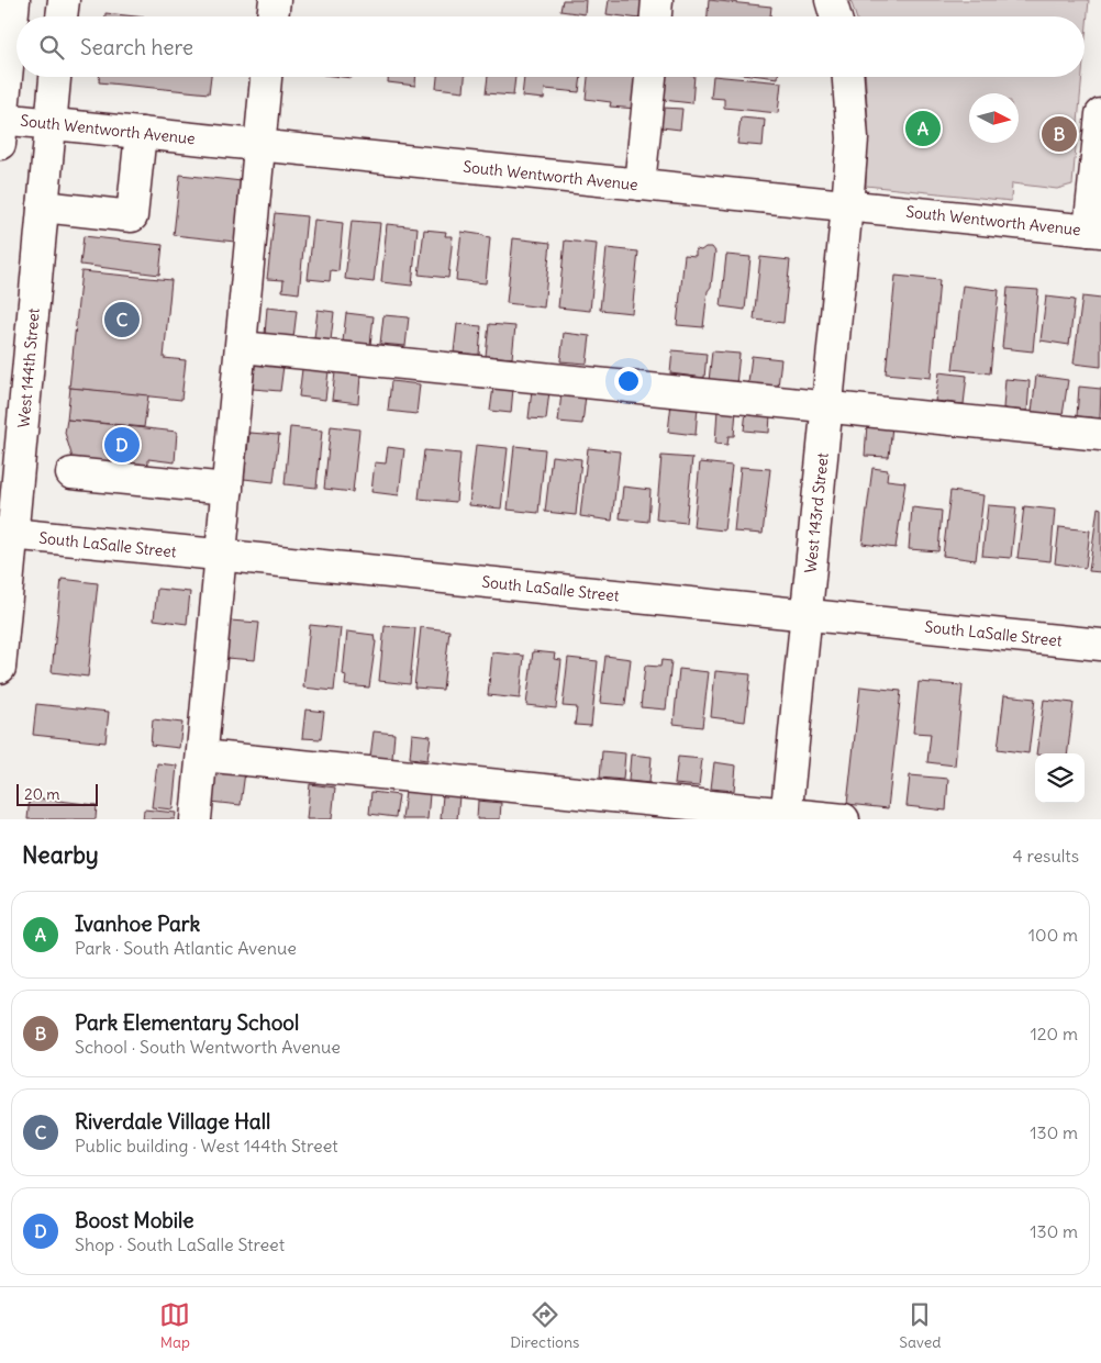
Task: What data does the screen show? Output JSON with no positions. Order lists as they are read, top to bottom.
{
  "streets": {
    "street": [
      "South Wentworth Avenue",
      "West 144th Street",
      "West 143rd Street",
      "South LaSalle Street"
    ]
  },
  "crossings": [
    ["South Wentworth Avenue", "West 144th Street"],
    ["South Wentworth Avenue", "West 143rd Street"],
    ["West 144th Street", "South LaSalle Street"],
    ["West 143rd Street", "South LaSalle Street"]
  ],
  "scale_bar": "20 m",
  "north": "right",
  "page": {
    "search": "Search here",
    "pins": [
      "A",
      "B",
      "C",
      "D"
    ],
    "scale": "20 m",
    "heading": ["Nearby", "4 results"],
    "list": [
      {
        "mark": "A",
        "name": "Ivanhoe Park",
        "note": "Park · South Atlantic Avenue",
        "value": "100 m"
      },
      {
        "mark": "B",
        "name": "Park Elementary School",
        "note": "School · South Wentworth Avenue",
        "value": "120 m"
      },
      {
        "mark": "C",
        "name": "Riverdale Village Hall",
        "note": "Public building · West 144th Street",
        "value": "130 m"
      },
      {
        "mark": "D",
        "name": "Boost Mobile",
        "note": "Shop · South LaSalle Street",
        "value": "130 m"
      }
    ],
    "nav": ["Map", "Directions", "Saved"]
  }
}
